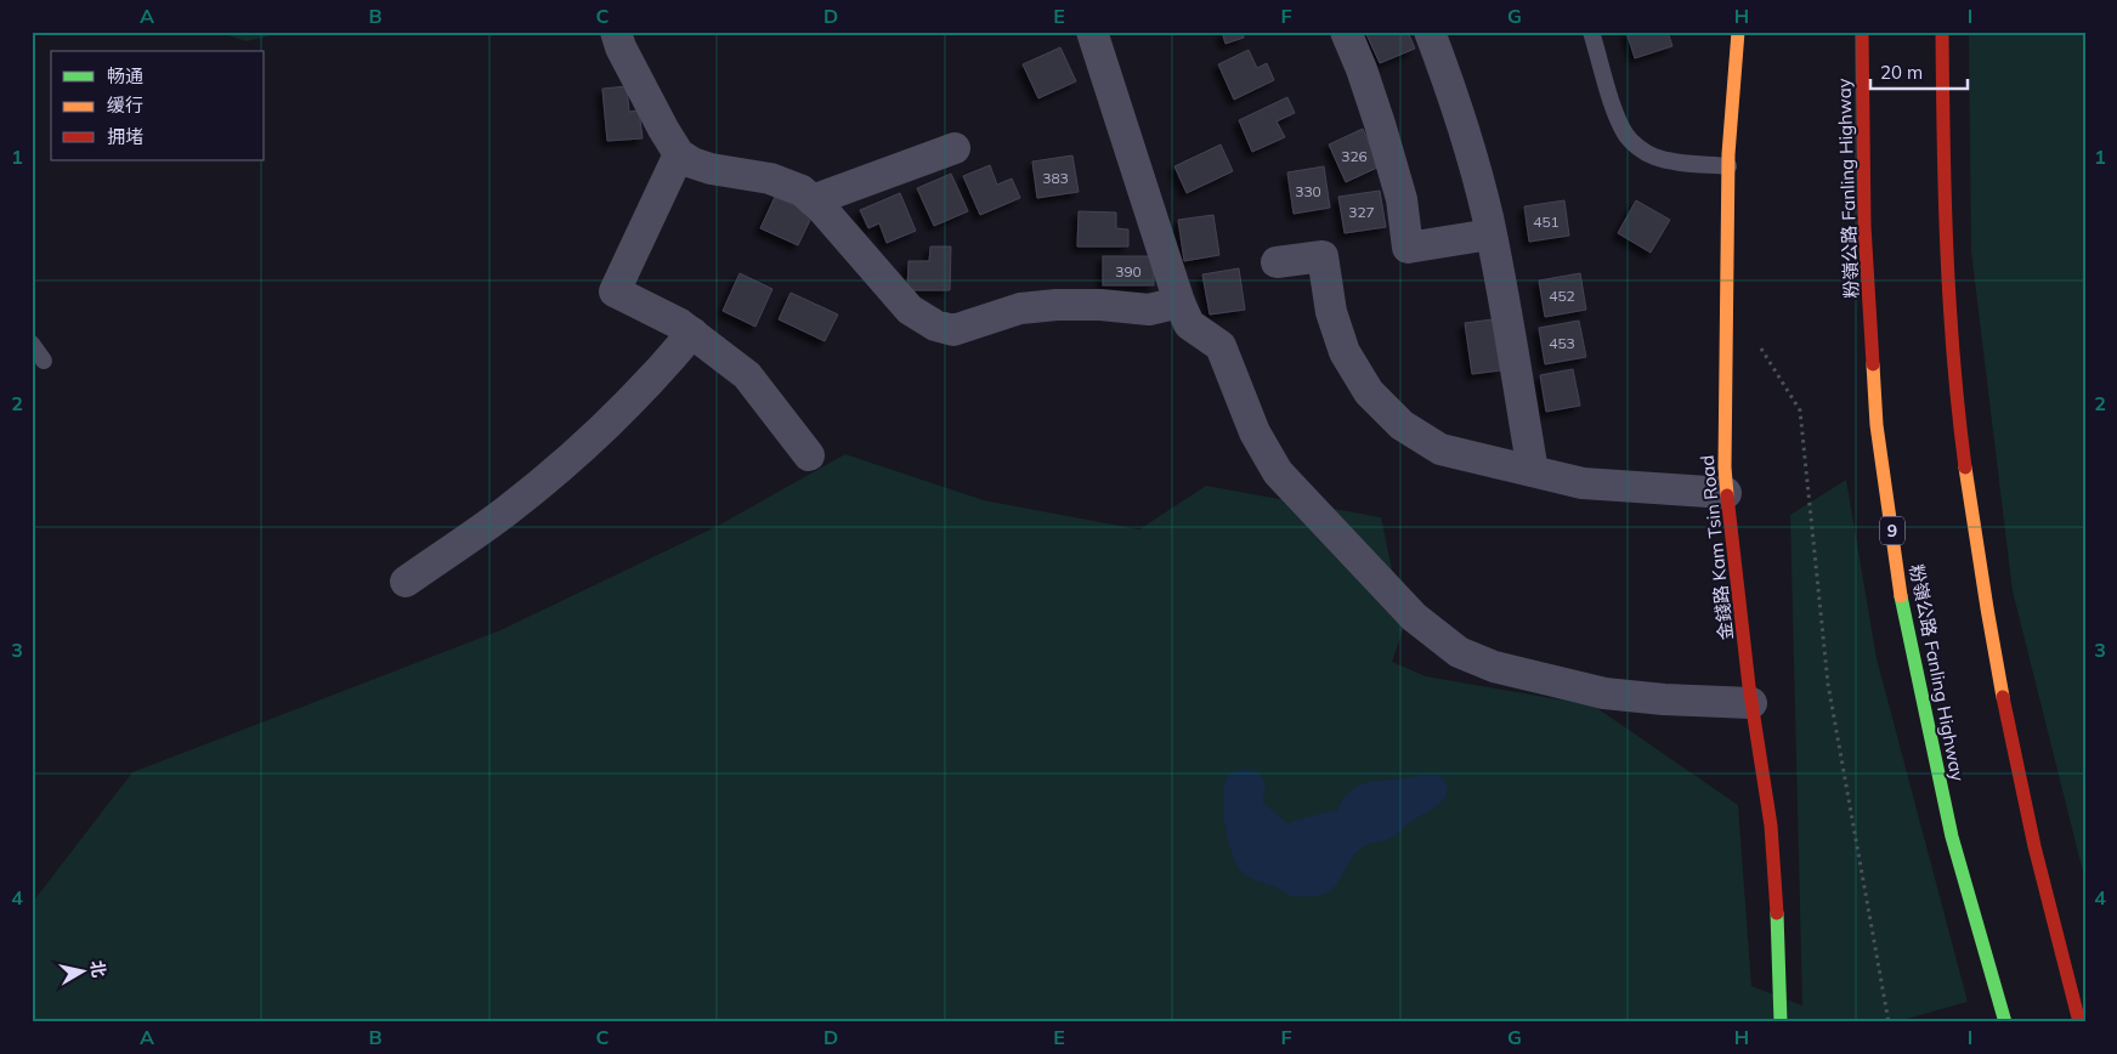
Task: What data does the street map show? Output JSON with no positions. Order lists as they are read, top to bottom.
{
  "streets": {
    "main road": ["粉嶺公路 Fanling Highway", "9", "金錢路 Kam Tsin Road"]
  },
  "house_numbers": [
    "326",
    "383",
    "330",
    "327",
    "451",
    "390",
    "452",
    "453"
  ],
  "legend": ["畅通", "缓行", "拥堵"],
  "scale_bar": "20 m",
  "north": "right",
  "grid": {
    "columns": [
      "A",
      "B",
      "C",
      "D",
      "E",
      "F",
      "G",
      "H",
      "I"
    ],
    "rows": [
      "1",
      "2",
      "3",
      "4"
    ]
  }
}
